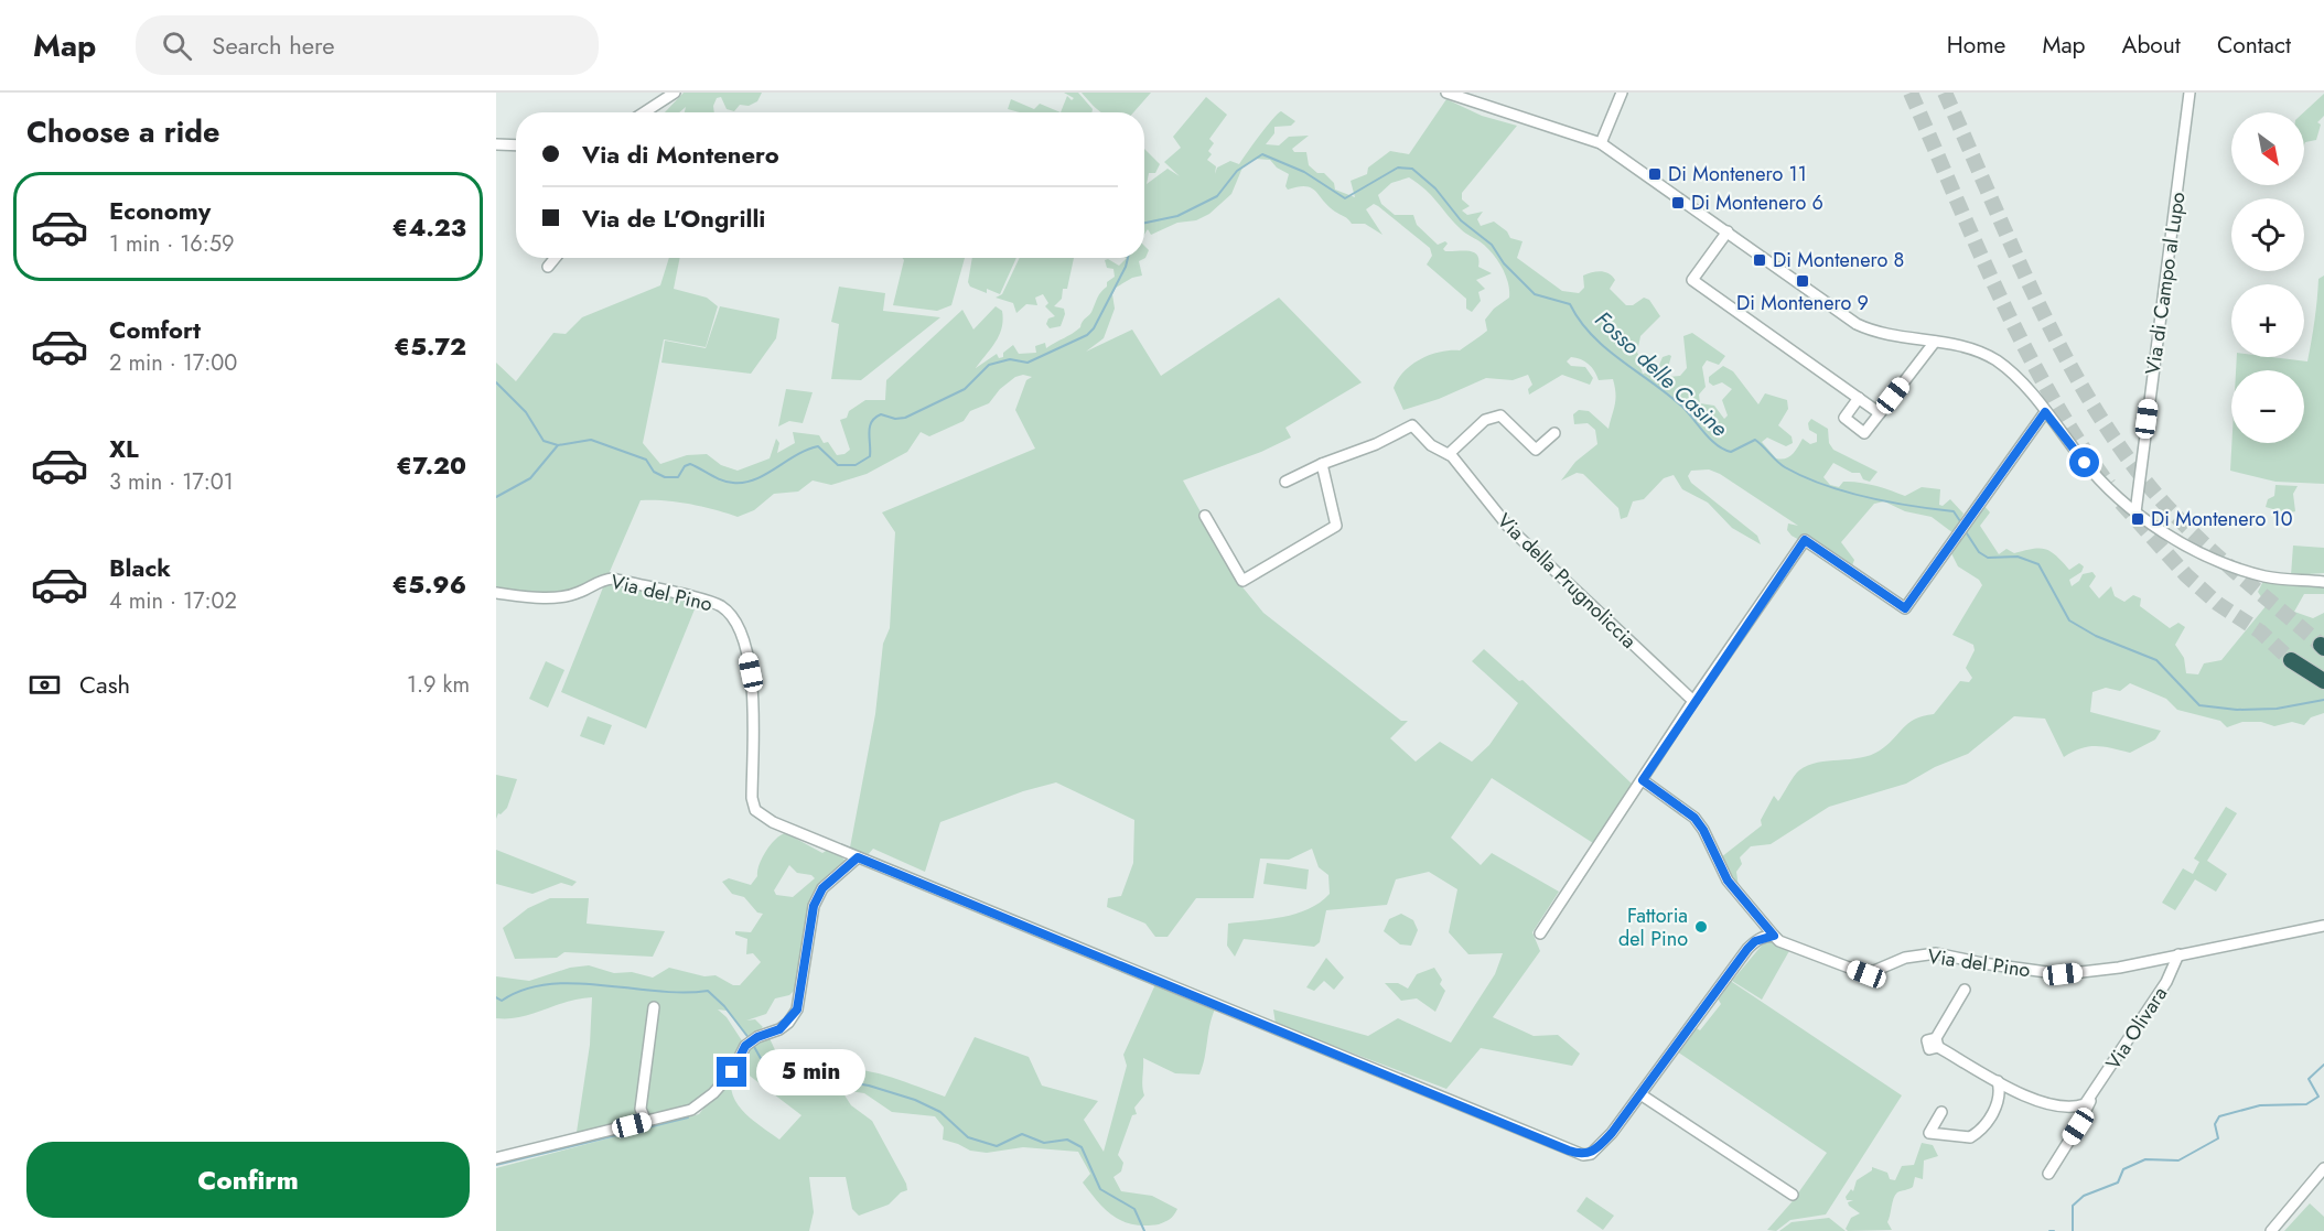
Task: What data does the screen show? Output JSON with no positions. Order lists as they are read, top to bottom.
{
  "streets": {
    "street": [
      "Via di Campo al Lupo",
      "Via della Prugnoliccia",
      "Via del Pino",
      "Via Olivara"
    ]
  },
  "crossings": [
    ["Via del Pino", "Via Olivara"]
  ],
  "water": ["Fosso delle Casine"],
  "places": {
    "transit": [
      "Di Montenero 11",
      "Di Montenero 6",
      "Di Montenero 8",
      "Di Montenero 9",
      "Di Montenero 10"
    ],
    "other": ["Fattoria del Pino"]
  },
  "north": "bottom right",
  "page": {
    "header": "Map",
    "search": "Search here",
    "nav": [
      "Home",
      "Map",
      "About",
      "Contact"
    ],
    "heading": "Choose a ride",
    "map_buttons": ["+", "−"],
    "banner": ["Via di Montenero", "Via de L'Ongrilli"],
    "list": [
      {
        "name": "Economy",
        "note": "1 min · 16:59",
        "value": "€4.23"
      },
      {
        "name": "Comfort",
        "note": "2 min · 17:00",
        "value": "€5.72"
      },
      {
        "name": "XL",
        "note": "3 min · 17:01",
        "value": "€7.20"
      },
      {
        "name": "Black",
        "note": "4 min · 17:02",
        "value": "€5.96"
      }
    ],
    "pay": ["Cash", "1.9 km"],
    "bubble": "5 min",
    "buttons": "Confirm"
  }
}
